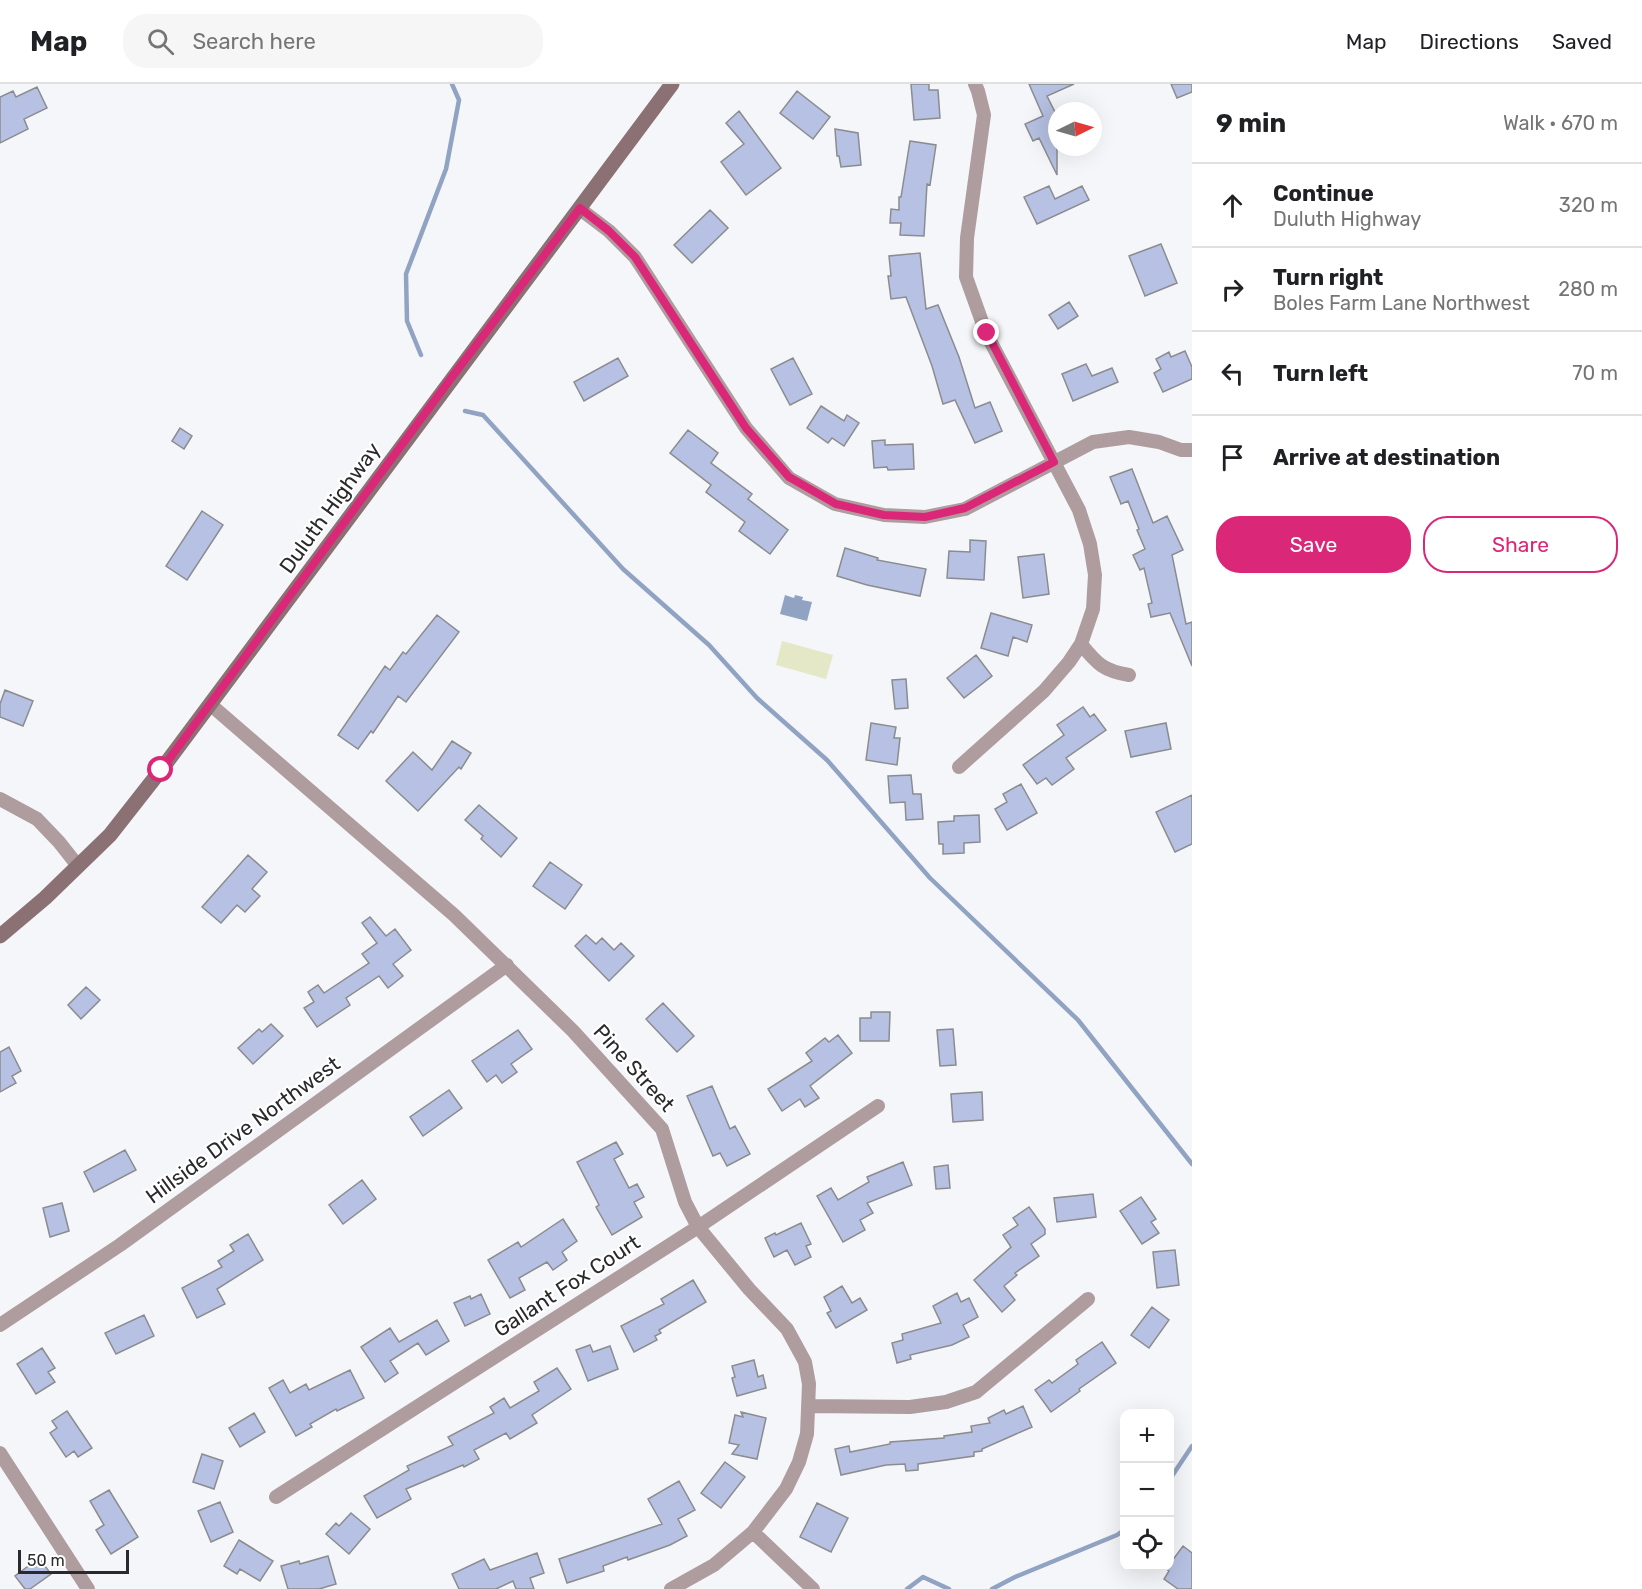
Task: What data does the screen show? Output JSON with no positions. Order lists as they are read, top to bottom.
{
  "streets": {
    "main road": ["Duluth Highway"],
    "street": ["Pine Street", "Hillside Drive Northwest", "Gallant Fox Court"]
  },
  "crossings": [
    ["Duluth Highway", "Pine Street"],
    ["Pine Street", "Hillside Drive Northwest"],
    ["Pine Street", "Gallant Fox Court"]
  ],
  "scale_bar": "50 m",
  "north": "right",
  "page": {
    "header": "Map",
    "search": "Search here",
    "nav": ["Map", "Directions", "Saved"],
    "heading": ["9 min", "Walk · 670 m"],
    "list": [
      ["Continue", "Duluth Highway", "320 m"],
      ["Turn right", "Boles Farm Lane Northwest", "280 m"],
      ["Turn left", "70 m"],
      "Arrive at destination"
    ],
    "buttons": ["Save", "Share"],
    "map_buttons": ["+", "−"],
    "scale": "50 m"
  }
}
